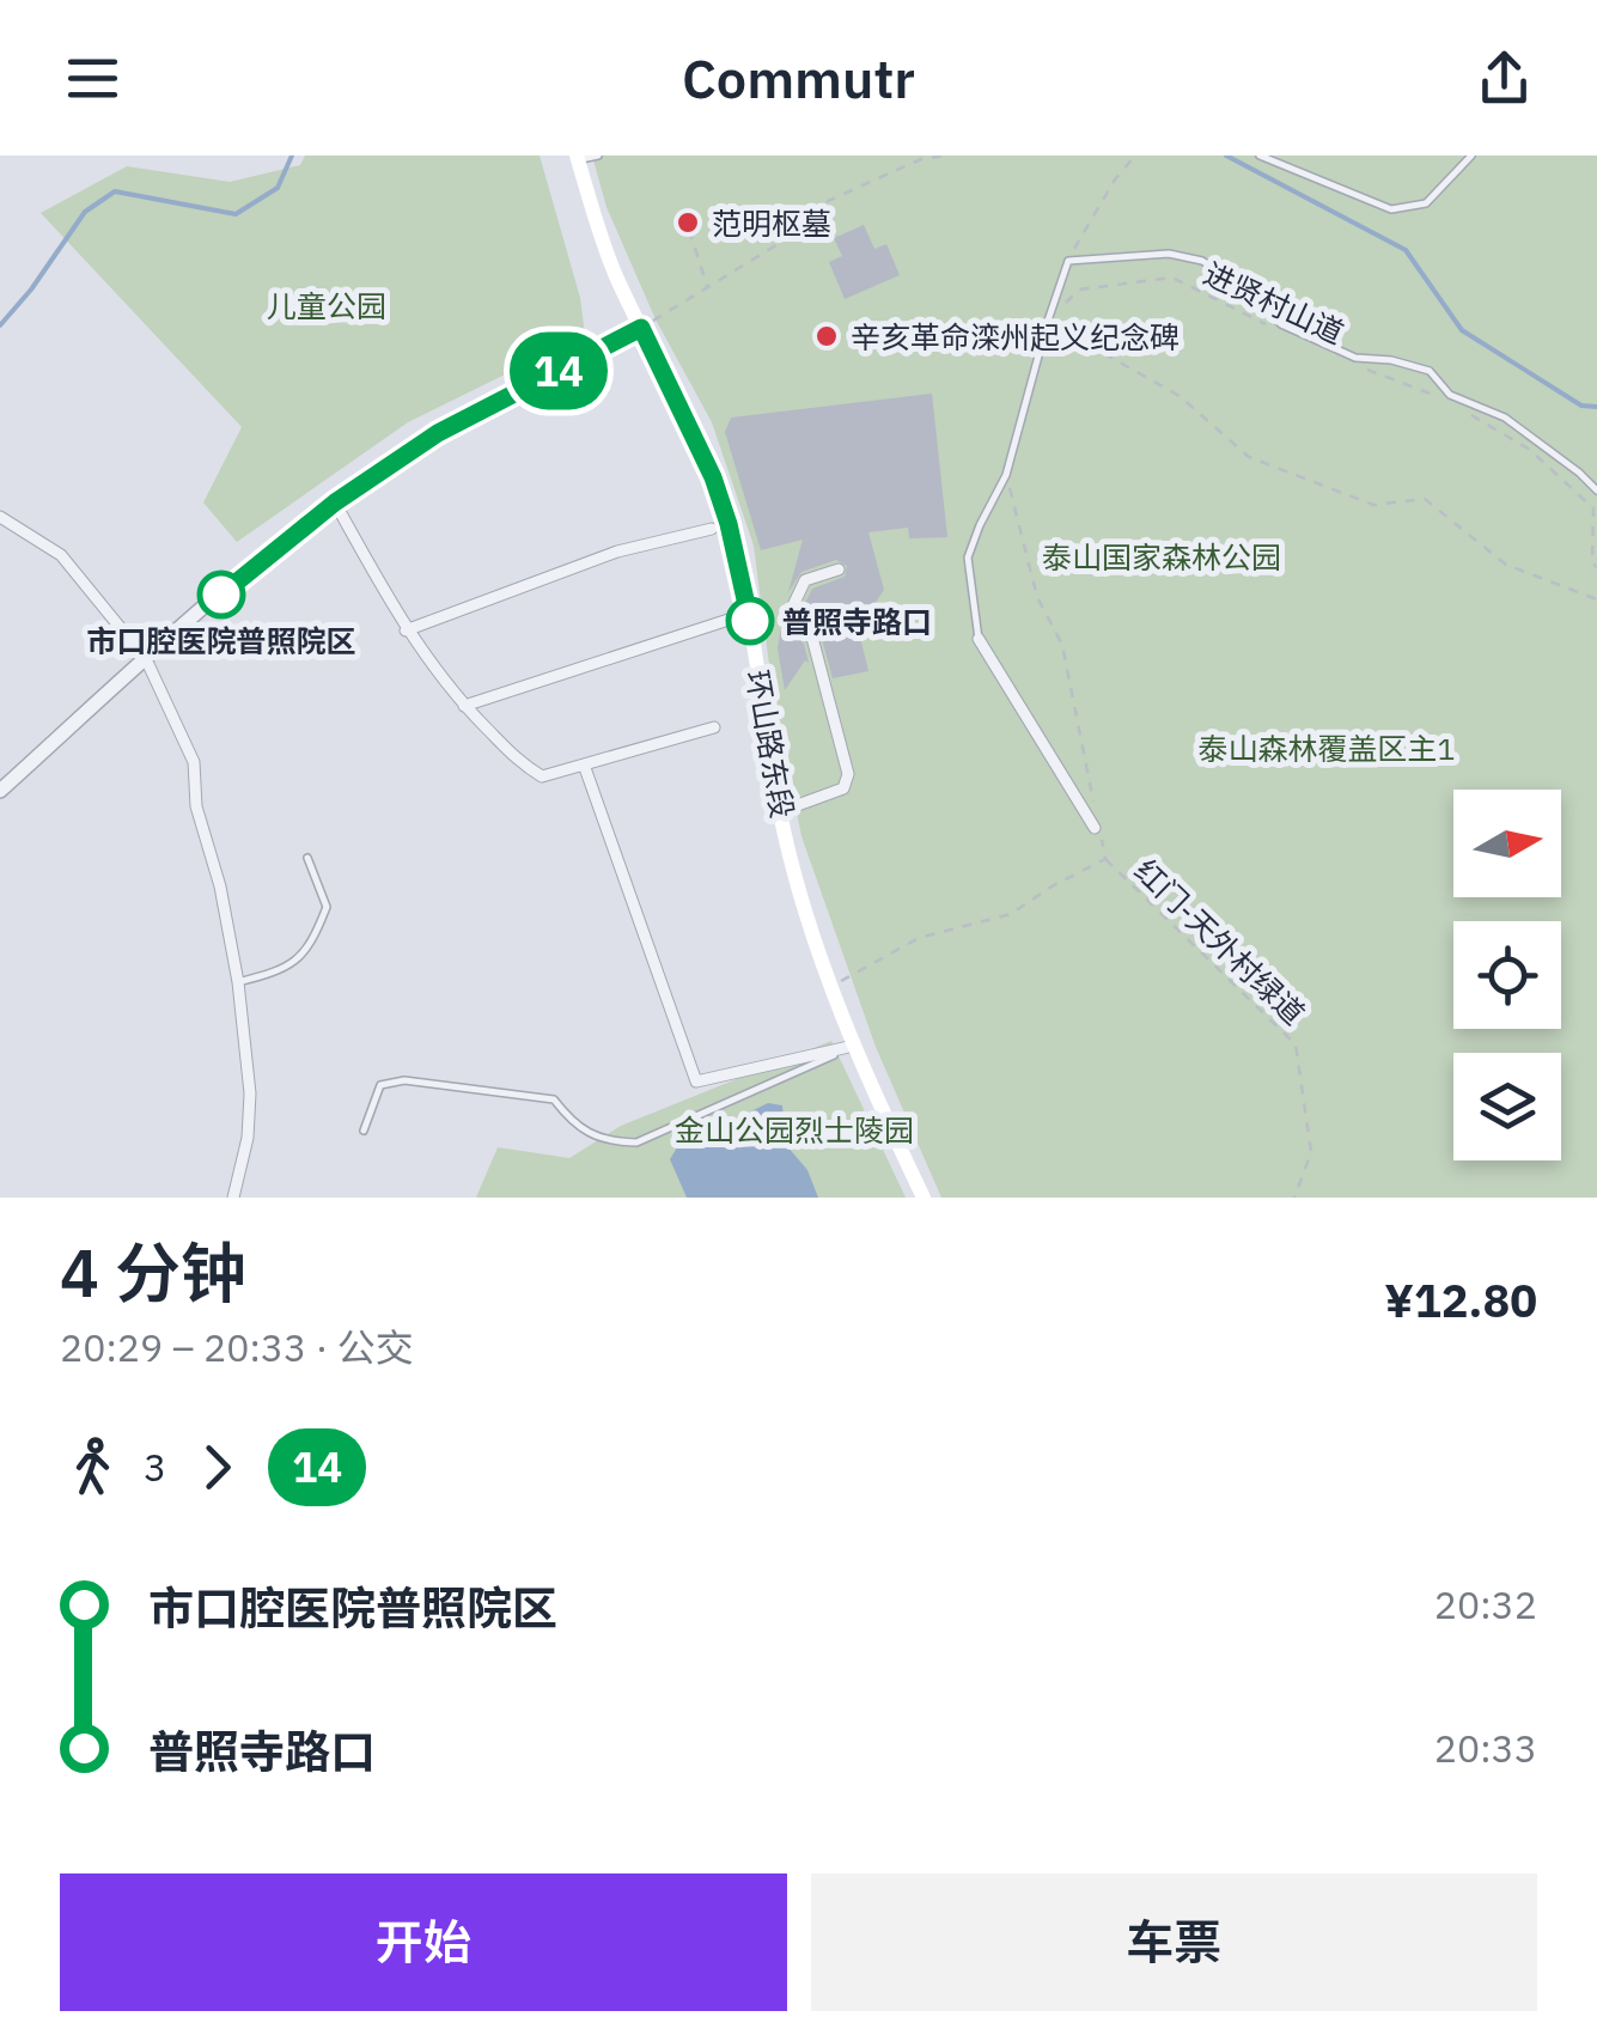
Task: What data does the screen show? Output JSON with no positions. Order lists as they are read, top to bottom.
{
  "streets": {
    "main road": ["环山路东段"],
    "path": ["进贤村山道", "红门-天外村绿道"]
  },
  "parks": [
    "儿童公园",
    "泰山国家森林公园",
    "泰山森林覆盖区主1",
    "金山公园烈士陵园"
  ],
  "places": [
    "范明枢墓",
    "辛亥革命滦州起义纪念碑",
    "市口腔医院普照院区",
    "普照寺路口"
  ],
  "lines": ["bus line 14"],
  "north": "right",
  "page": {
    "header": "Commutr",
    "on_map": "14",
    "heading": ["4 分钟", "20:29 – 20:33 · 公交", "¥12.80"],
    "legs": ["3", "14"],
    "list": [
      {
        "name": "市口腔医院普照院区",
        "value": "20:32"
      },
      {
        "name": "普照寺路口",
        "value": "20:33"
      }
    ],
    "buttons": ["开始", "车票"]
  }
}
